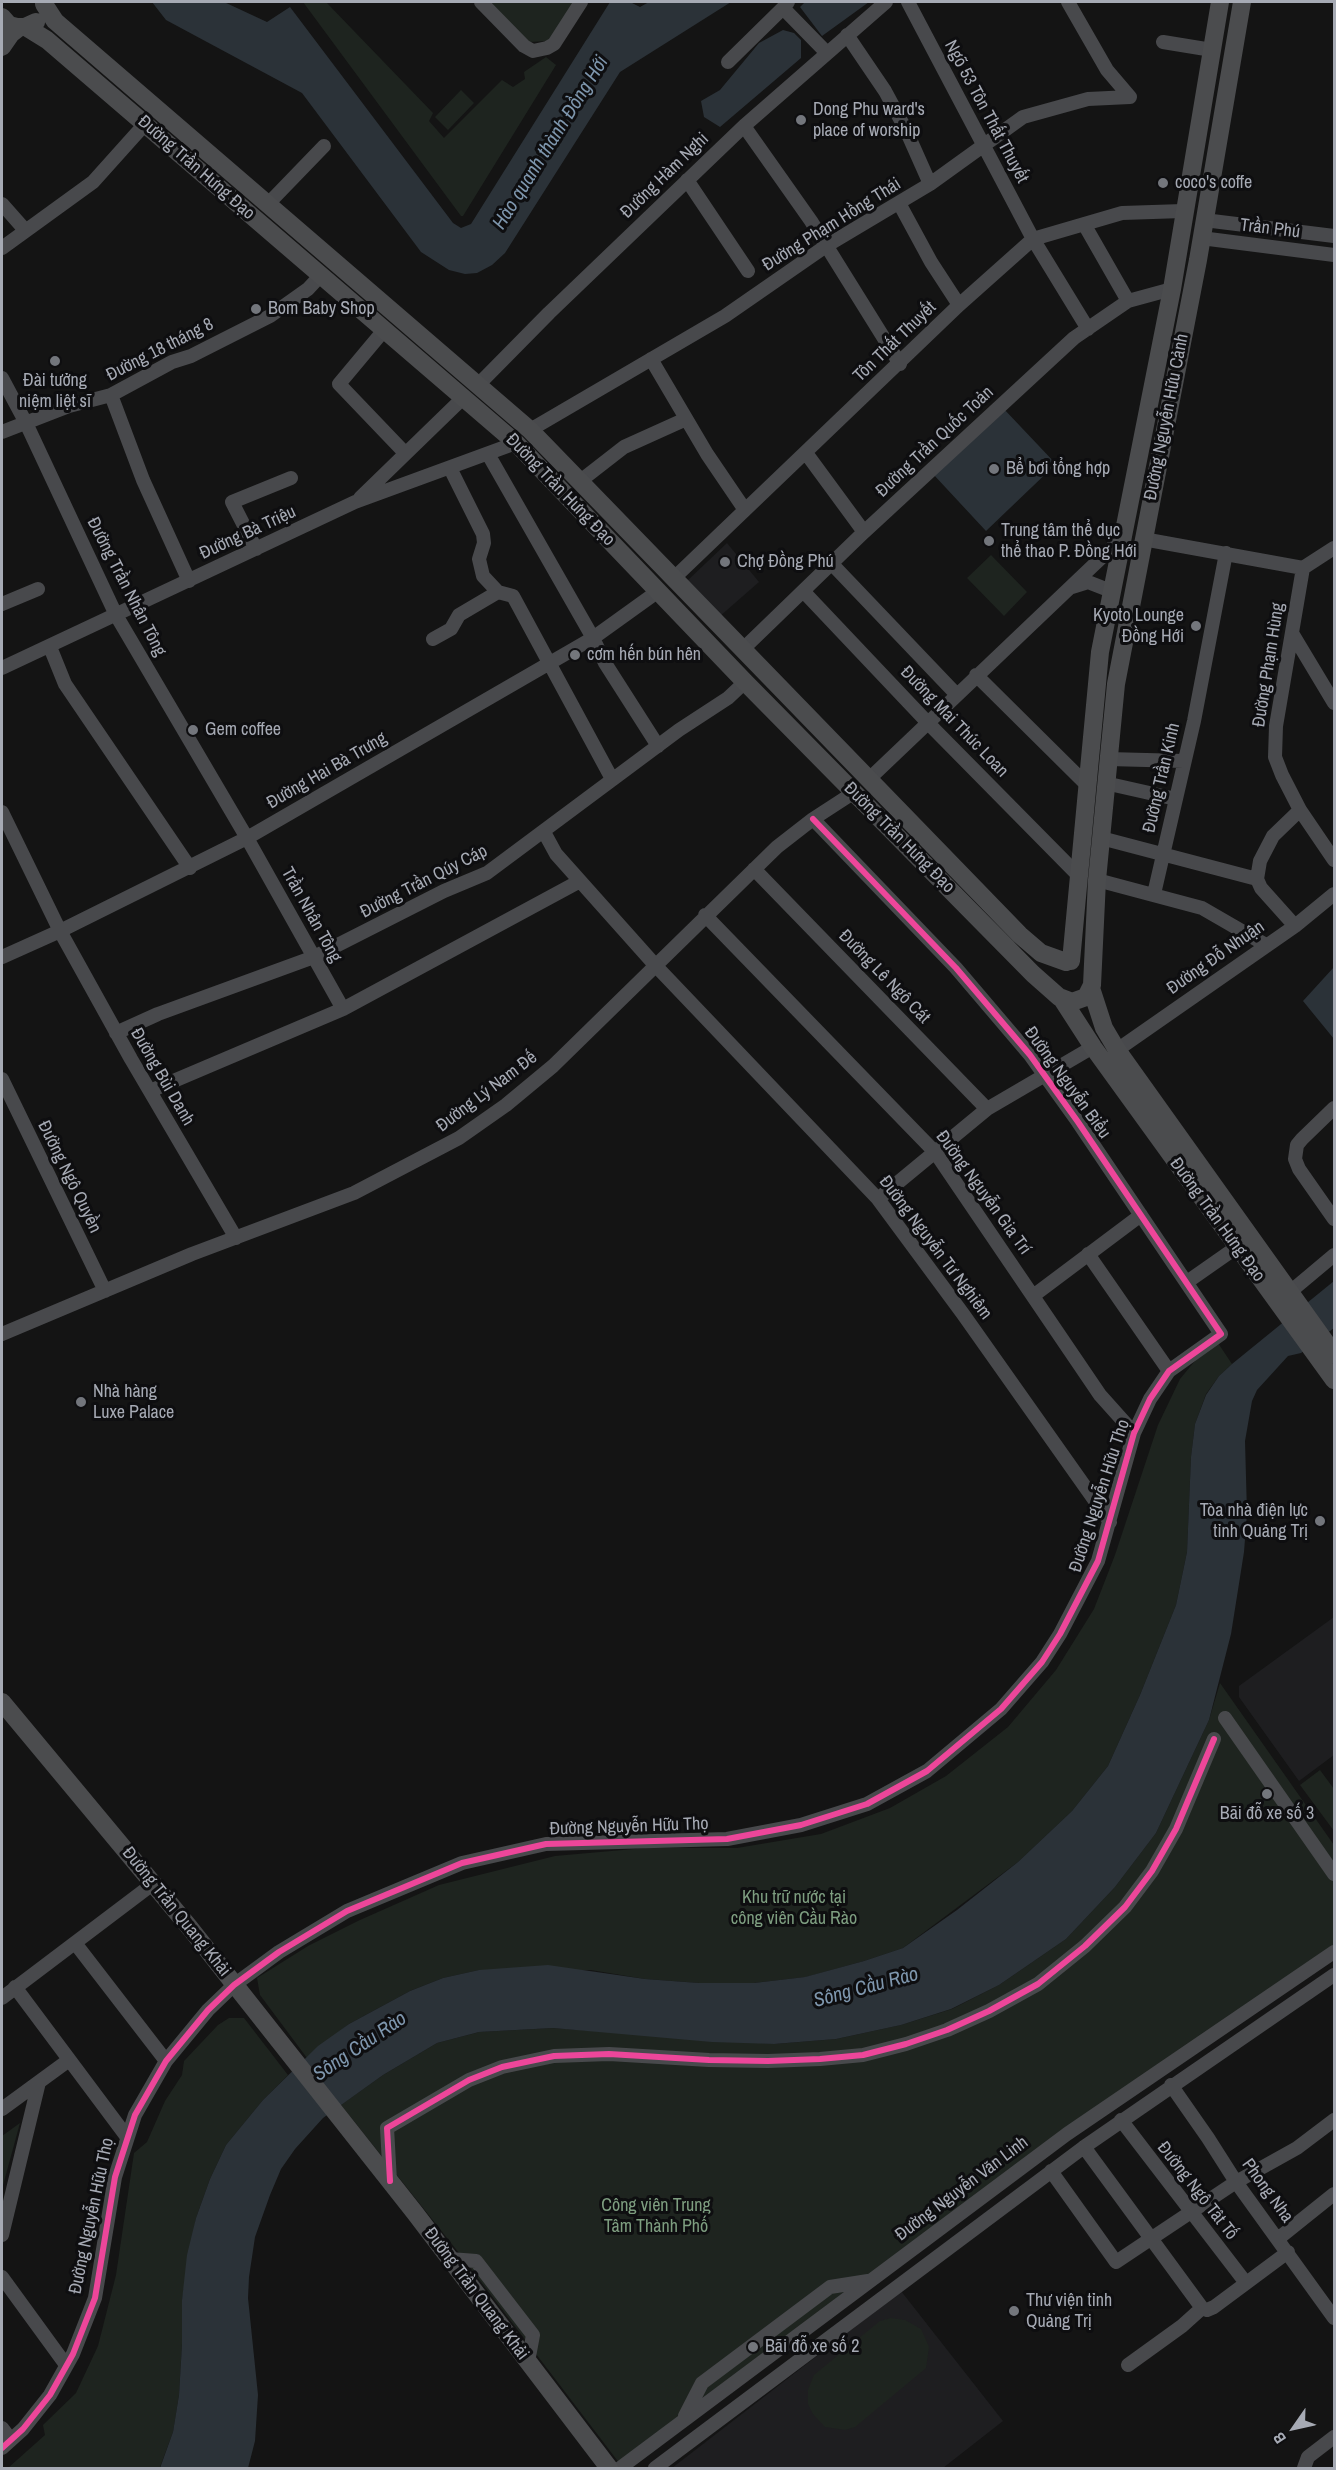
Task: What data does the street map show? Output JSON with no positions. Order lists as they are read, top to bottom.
{
  "streets": {
    "main road": ["Đường Trần Hưng Đạo", "Đường Nguyễn Hữu Cảnh", "Đường Trần Quang Khải"],
    "street": [
      "Ngõ 53 Tôn Thất Thuyết",
      "Đường Hàm Nghi",
      "Đường Phạm Hồng Thái",
      "Trần Phú",
      "Tôn Thất Thuyết",
      "Đường 18 tháng 8",
      "Đường Trần Quốc Toản",
      "Đường Bà Triệu",
      "Đường Trần Nhân Tông",
      "Đường Phạm Hùng",
      "Đường Mai Thúc Loan",
      "Đường Hai Bà Trưng",
      "Đường Trần Kinh",
      "Đường Trần Qúy Cáp",
      "Trần Nhân Tông",
      "Đường Đỗ Nhuận",
      "Đường Lê Ngô Cát",
      "Đường Bùi Danh",
      "Đường Nguyễn Biểu",
      "Đường Lý Nam Đế",
      "Đường Ngô Quyền",
      "Đường Nguyễn Gia Trí",
      "Đường Nguyễn Tư Nghiêm",
      "Đường Nguyễn Hữu Thọ",
      "Đường Nguyễn Văn Linh",
      "Đường Ngô Tât Tố",
      "Phong Nha"
    ]
  },
  "crossings": [
    ["Ngõ 53 Tôn Thất Thuyết", "Đường Phạm Hồng Thái"],
    ["Ngõ 53 Tôn Thất Thuyết", "Tôn Thất Thuyết"],
    ["Ngõ 53 Tôn Thất Thuyết", "Đường Trần Quốc Toản"],
    ["Đường Trần Hưng Đạo", "Đường Hàm Nghi"],
    ["Đường Trần Hưng Đạo", "Đường Phạm Hồng Thái"],
    ["Đường Trần Hưng Đạo", "Tôn Thất Thuyết"],
    ["Đường Trần Hưng Đạo", "Đường 18 tháng 8"],
    ["Đường Trần Hưng Đạo", "Đường Nguyễn Hữu Cảnh"],
    ["Đường Trần Hưng Đạo", "Đường Trần Quốc Toản"],
    ["Đường Trần Hưng Đạo", "Đường Bà Triệu"],
    ["Đường Trần Hưng Đạo", "Đường Hai Bà Trưng"],
    ["Đường Trần Hưng Đạo", "Đường Trần Qúy Cáp"],
    ["Đường Trần Hưng Đạo", "Đường Đỗ Nhuận"],
    ["Đường Trần Hưng Đạo", "Đường Lý Nam Đế"],
    ["Đường Hàm Nghi", "Đường Bà Triệu"],
    ["Trần Phú", "Đường Nguyễn Hữu Cảnh"],
    ["Tôn Thất Thuyết", "Đường Nguyễn Hữu Cảnh"],
    ["Đường 18 tháng 8", "Đường Trần Nhân Tông"],
    ["Đường Nguyễn Hữu Cảnh", "Đường Trần Quốc Toản"],
    ["Đường Nguyễn Hữu Cảnh", "Đường Mai Thúc Loan"],
    ["Đường Trần Quốc Toản", "Đường Mai Thúc Loan"],
    ["Đường Bà Triệu", "Đường Trần Nhân Tông"],
    ["Đường Trần Nhân Tông", "Đường Hai Bà Trưng"],
    ["Đường Trần Nhân Tông", "Trần Nhân Tông"],
    ["Đường Hai Bà Trưng", "Trần Nhân Tông"],
    ["Đường Hai Bà Trưng", "Đường Bùi Danh"],
    ["Đường Trần Qúy Cáp", "Trần Nhân Tông"],
    ["Đường Trần Qúy Cáp", "Đường Bùi Danh"],
    ["Đường Trần Qúy Cáp", "Đường Nguyễn Tư Nghiêm"],
    ["Đường Lê Ngô Cát", "Đường Lý Nam Đế"],
    ["Đường Bùi Danh", "Đường Lý Nam Đế"],
    ["Đường Nguyễn Biểu", "Đường Lý Nam Đế"],
    ["Đường Nguyễn Biểu", "Đường Nguyễn Hữu Thọ"],
    ["Đường Lý Nam Đế", "Đường Ngô Quyền"],
    ["Đường Lý Nam Đế", "Đường Nguyễn Gia Trí"],
    ["Đường Lý Nam Đế", "Đường Nguyễn Tư Nghiêm"],
    ["Đường Nguyễn Gia Trí", "Đường Nguyễn Hữu Thọ"],
    ["Đường Nguyễn Tư Nghiêm", "Đường Nguyễn Hữu Thọ"],
    ["Đường Nguyễn Hữu Thọ", "Đường Trần Quang Khải"]
  ],
  "water": ["Hào quanh thành Đồng Hới", "Sông Cầu Rào"],
  "parks": ["Khu trữ nước tại công viên Cầu Rào", "Công viên Trung Tâm Thành Phố"],
  "places": [
    "Dong Phu ward's place of worship",
    "coco's coffe",
    "Bom Baby Shop",
    "Đài tưởng niệm liệt sĩ",
    "Bể bơi tổng hợp",
    "Trung tâm thể dục thể thao P. Đồng Hới",
    "Chợ Đồng Phú",
    "Kyoto Lounge Đồng Hới",
    "cơm hến bún hên",
    "Gem coffee",
    "Nhà hàng Luxe Palace",
    "Tòa nhà điện lực tỉnh Quảng Trị",
    "Bãi đỗ xe số 3",
    "Thư viện tỉnh Quảng Trị",
    "Bãi đỗ xe số 2"
  ],
  "north": "bottom left"
}
